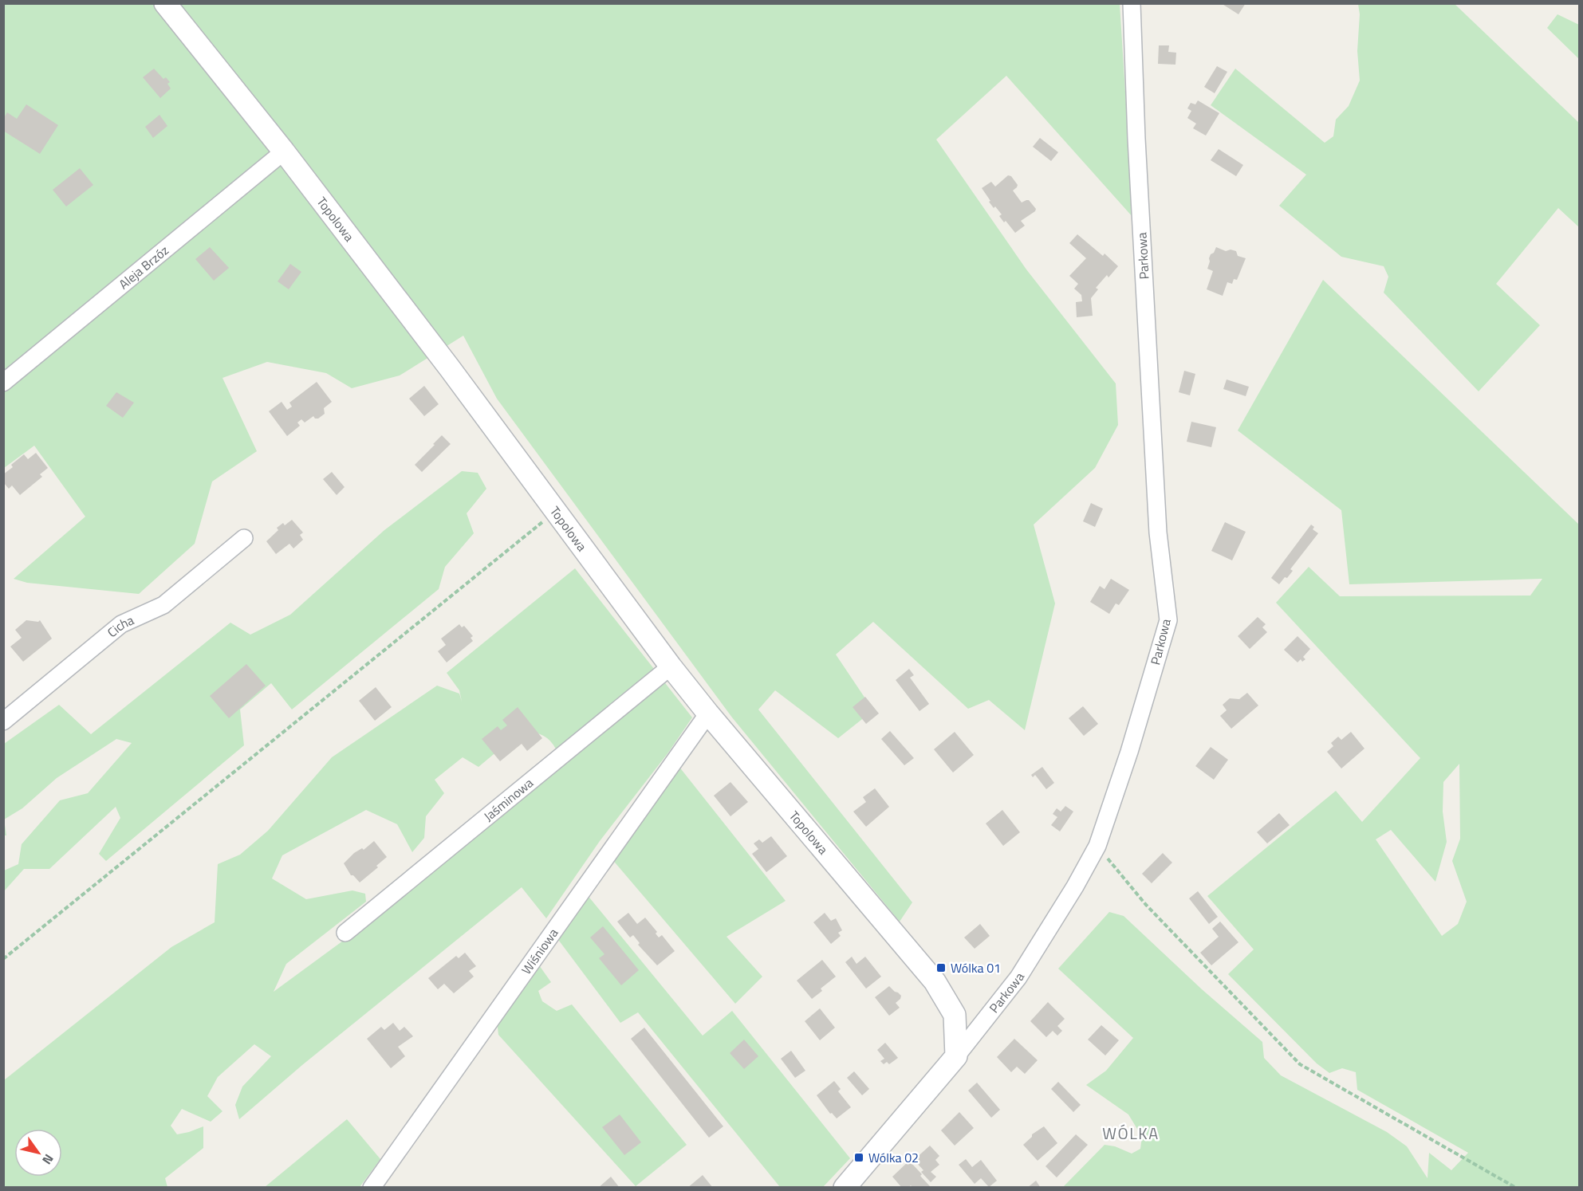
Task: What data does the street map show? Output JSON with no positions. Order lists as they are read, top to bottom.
{
  "streets": {
    "street": [
      "Topolowa",
      "Parkowa",
      "Aleja Brzóz",
      "Cicha",
      "Jaśminowa",
      "Wiśniowa"
    ]
  },
  "crossings": [
    ["Topolowa", "Parkowa"],
    ["Topolowa", "Aleja Brzóz"],
    ["Topolowa", "Jaśminowa"],
    ["Topolowa", "Wiśniowa"]
  ],
  "districts": ["WÓLKA"],
  "places": {
    "transit": ["Wólka 01", "Wólka 02"]
  },
  "north": "bottom right"
}
